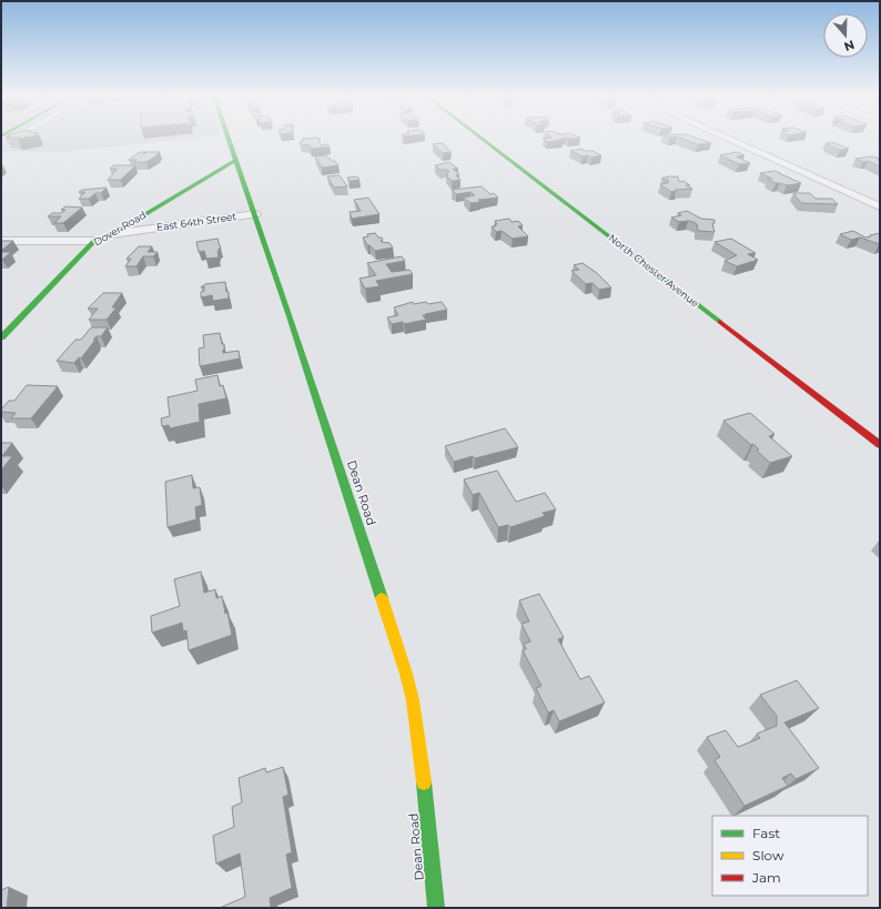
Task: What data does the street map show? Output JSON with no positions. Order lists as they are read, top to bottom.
{
  "streets": {
    "street": [
      "East 64th Street",
      "Dover Road",
      "North Chester Avenue",
      "Dean Road"
    ]
  },
  "crossings": [
    ["East 64th Street", "Dover Road"],
    ["East 64th Street", "Dean Road"],
    ["Dover Road", "Dean Road"]
  ],
  "legend": ["Fast", "Slow", "Jam"],
  "north": "bottom"
}
